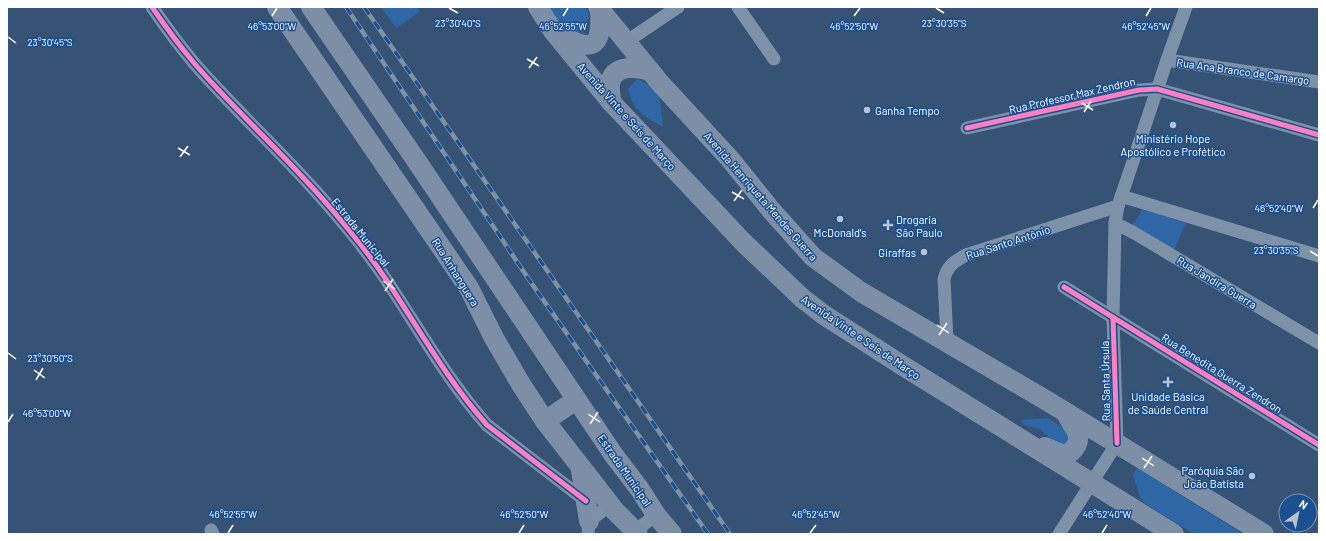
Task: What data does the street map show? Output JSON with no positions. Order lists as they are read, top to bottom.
{
  "streets": {
    "main road": [
      "Avenida Vinte e Seis de Março",
      "Avenida Henriqueta Mendes Guerra",
      "Estrada Municipal",
      "Rua Anhanguera"
    ],
    "street": [
      "Rua Ana Branco de Camargo",
      "Rua Professor Max Zendron",
      "Rua Santo Antônio",
      "Rua Jandira Guerra",
      "Rua Benedita Guerra Zendron",
      "Rua Santa Úrsula"
    ]
  },
  "crossings": [
    ["Rua Ana Branco de Camargo", "Rua Santa Úrsula"],
    ["Rua Professor Max Zendron", "Rua Santa Úrsula"],
    ["Avenida Henriqueta Mendes Guerra", "Rua Santo Antônio"],
    ["Avenida Henriqueta Mendes Guerra", "Rua Santa Úrsula"],
    ["Rua Santo Antônio", "Rua Santa Úrsula"],
    ["Rua Jandira Guerra", "Rua Santa Úrsula"],
    ["Rua Benedita Guerra Zendron", "Rua Santa Úrsula"]
  ],
  "places": {
    "other": [
      "Ganha Tempo",
      "Ministério Hope Apostólico e Profético",
      "McDonald's",
      "Giraffas",
      "Paróquia São João Batista"
    ],
    "health": ["Drogaria São Paulo", "Unidade Básica de Saúde Central"]
  },
  "north": "top right",
  "coordinates": [
    "23°30'40\"S",
    "23°30'35\"S",
    "46°52'55\"W",
    "46°52'50\"W",
    "46°52'45\"W",
    "46°53'00\"W",
    "23°30'45\"S",
    "46°52'40\"W",
    "23°30'50\"S"
  ]
}
